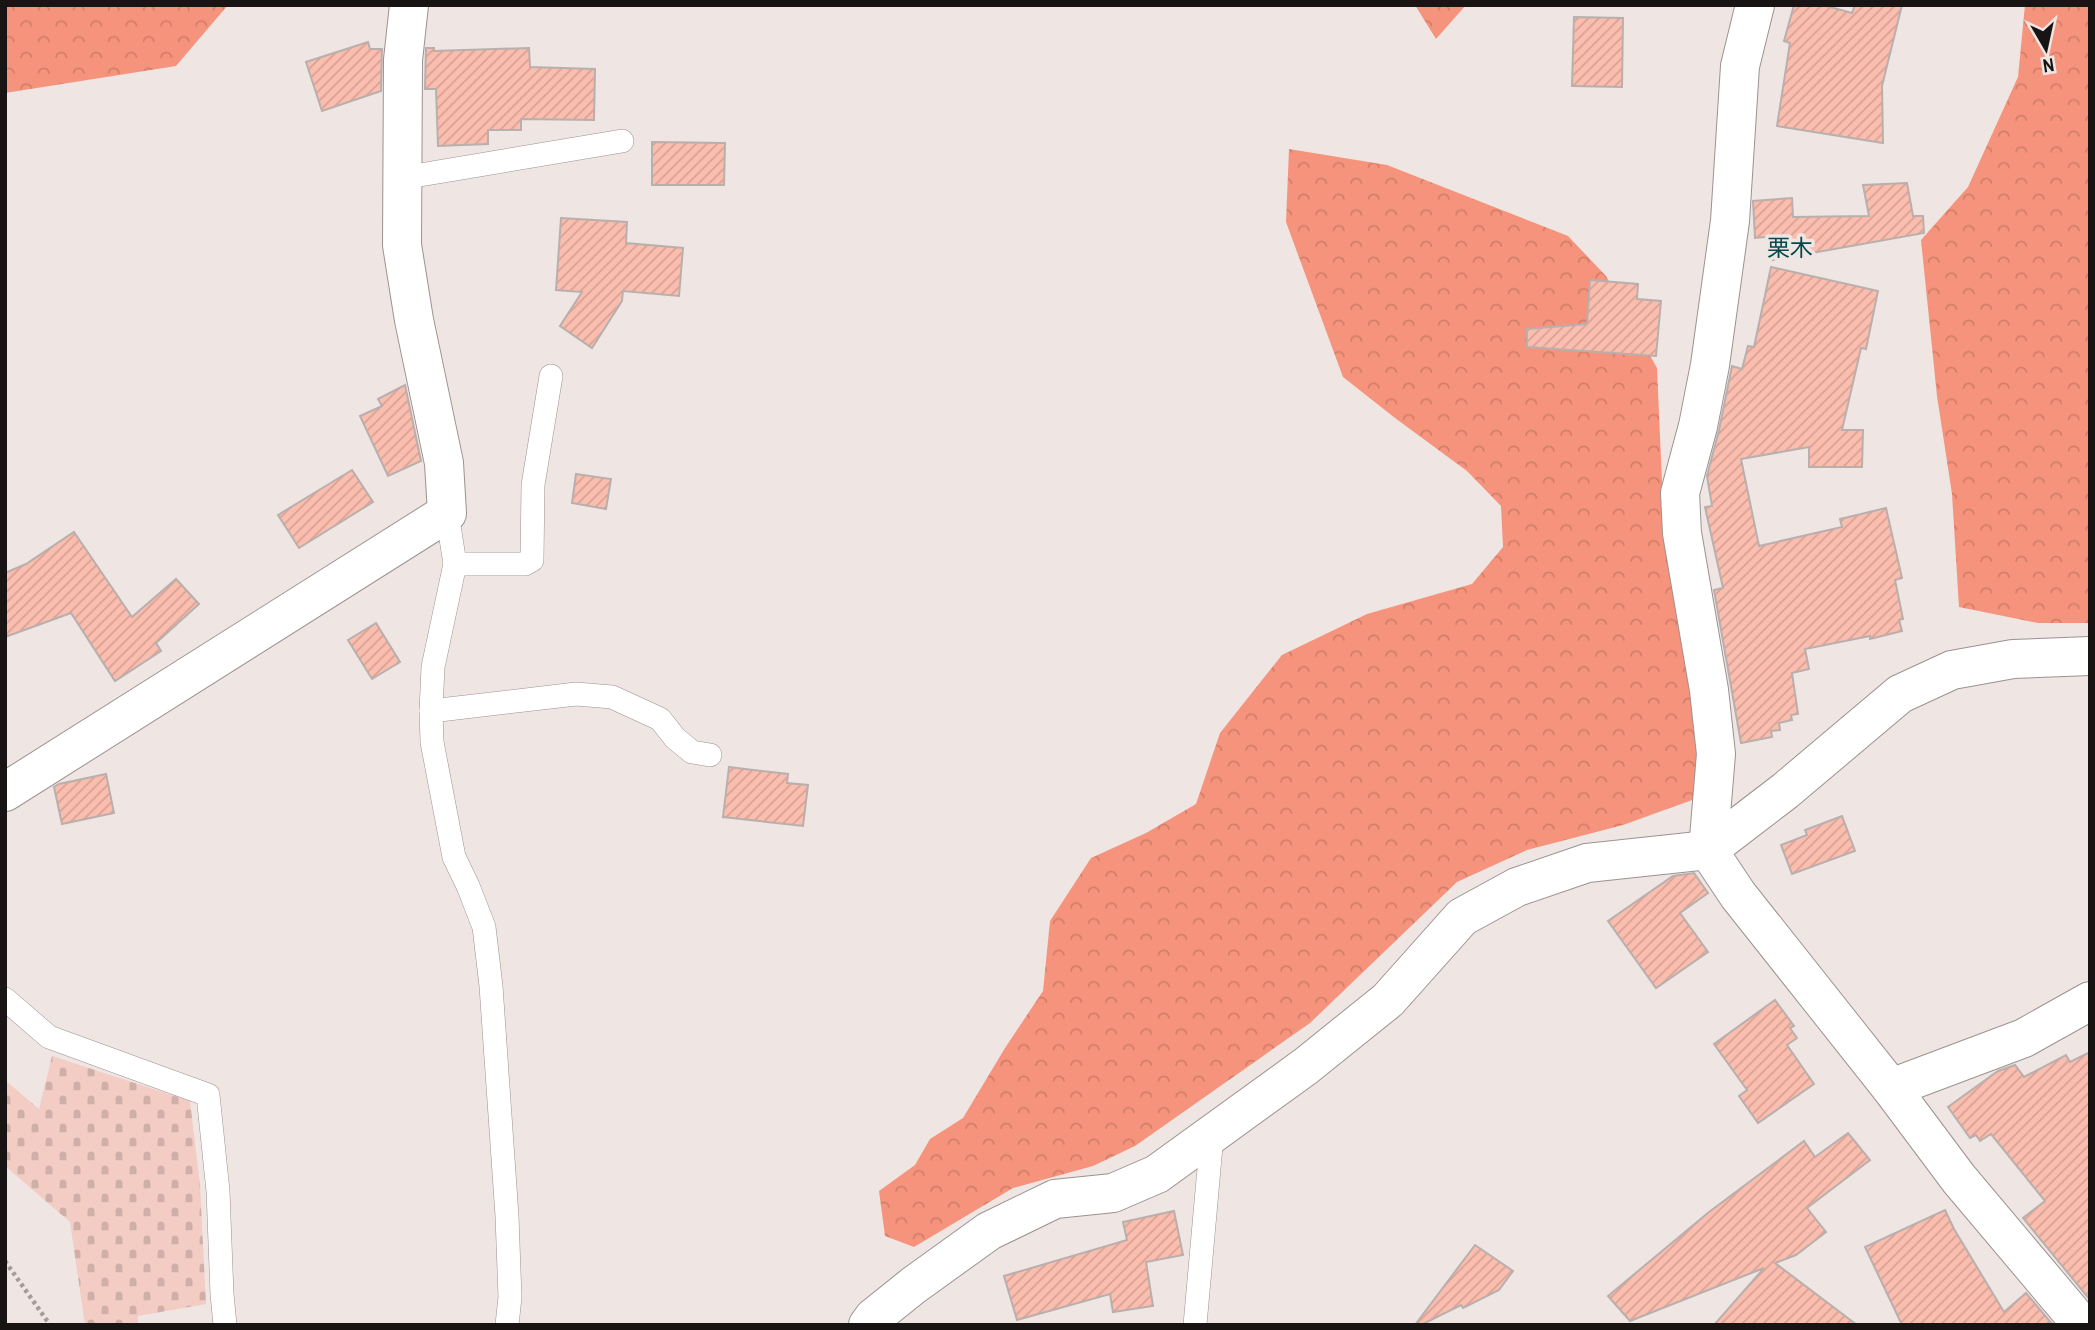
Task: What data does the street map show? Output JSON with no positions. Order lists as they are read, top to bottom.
{
  "districts": ["栗木"],
  "north": "bottom"
}
